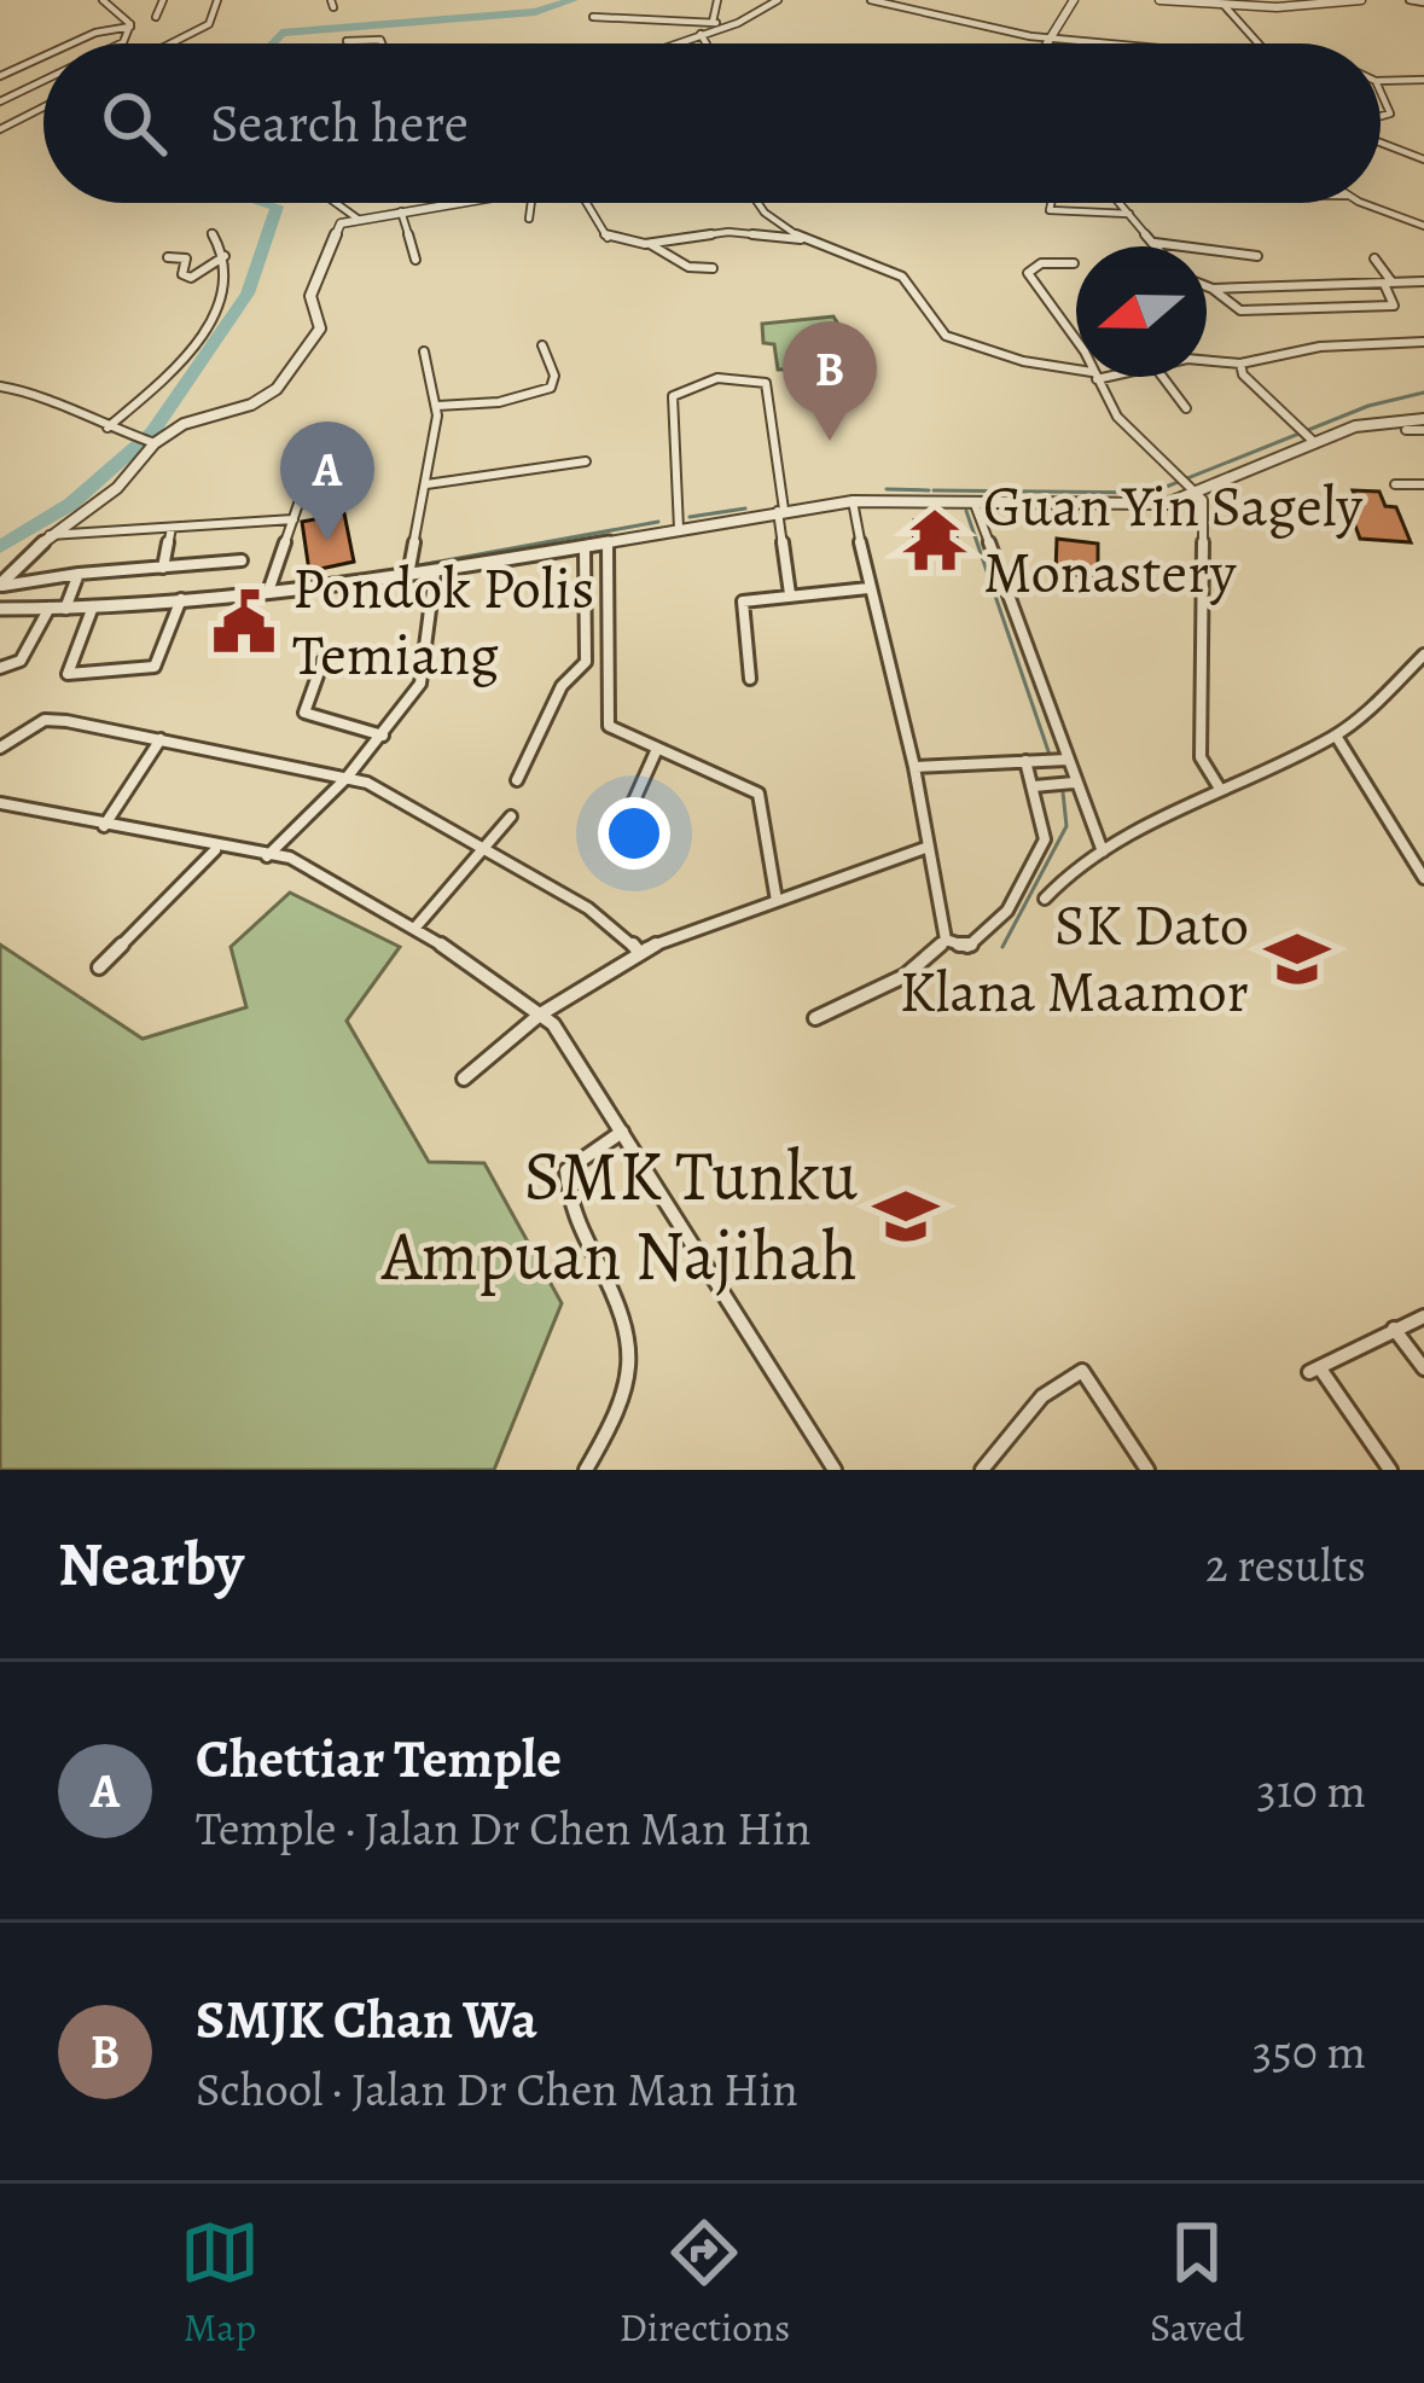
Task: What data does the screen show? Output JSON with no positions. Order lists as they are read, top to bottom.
{
  "places": {
    "temple": ["Guan Yin Sagely Monastery"],
    "public building": ["Pondok Polis Temiang"],
    "school or university": ["SK Dato Klana Maamor", "SMK Tunku Ampuan Najihah"]
  },
  "north": "left",
  "page": {
    "search": "Search here",
    "pins": ["B", "A"],
    "heading": ["Nearby", "2 results"],
    "list": [
      {
        "mark": "A",
        "name": "Chettiar Temple",
        "note": "Temple · Jalan Dr Chen Man Hin",
        "value": "310 m"
      },
      {
        "mark": "B",
        "name": "SMJK Chan Wa",
        "note": "School · Jalan Dr Chen Man Hin",
        "value": "350 m"
      }
    ],
    "nav": ["Map", "Directions", "Saved"]
  }
}
